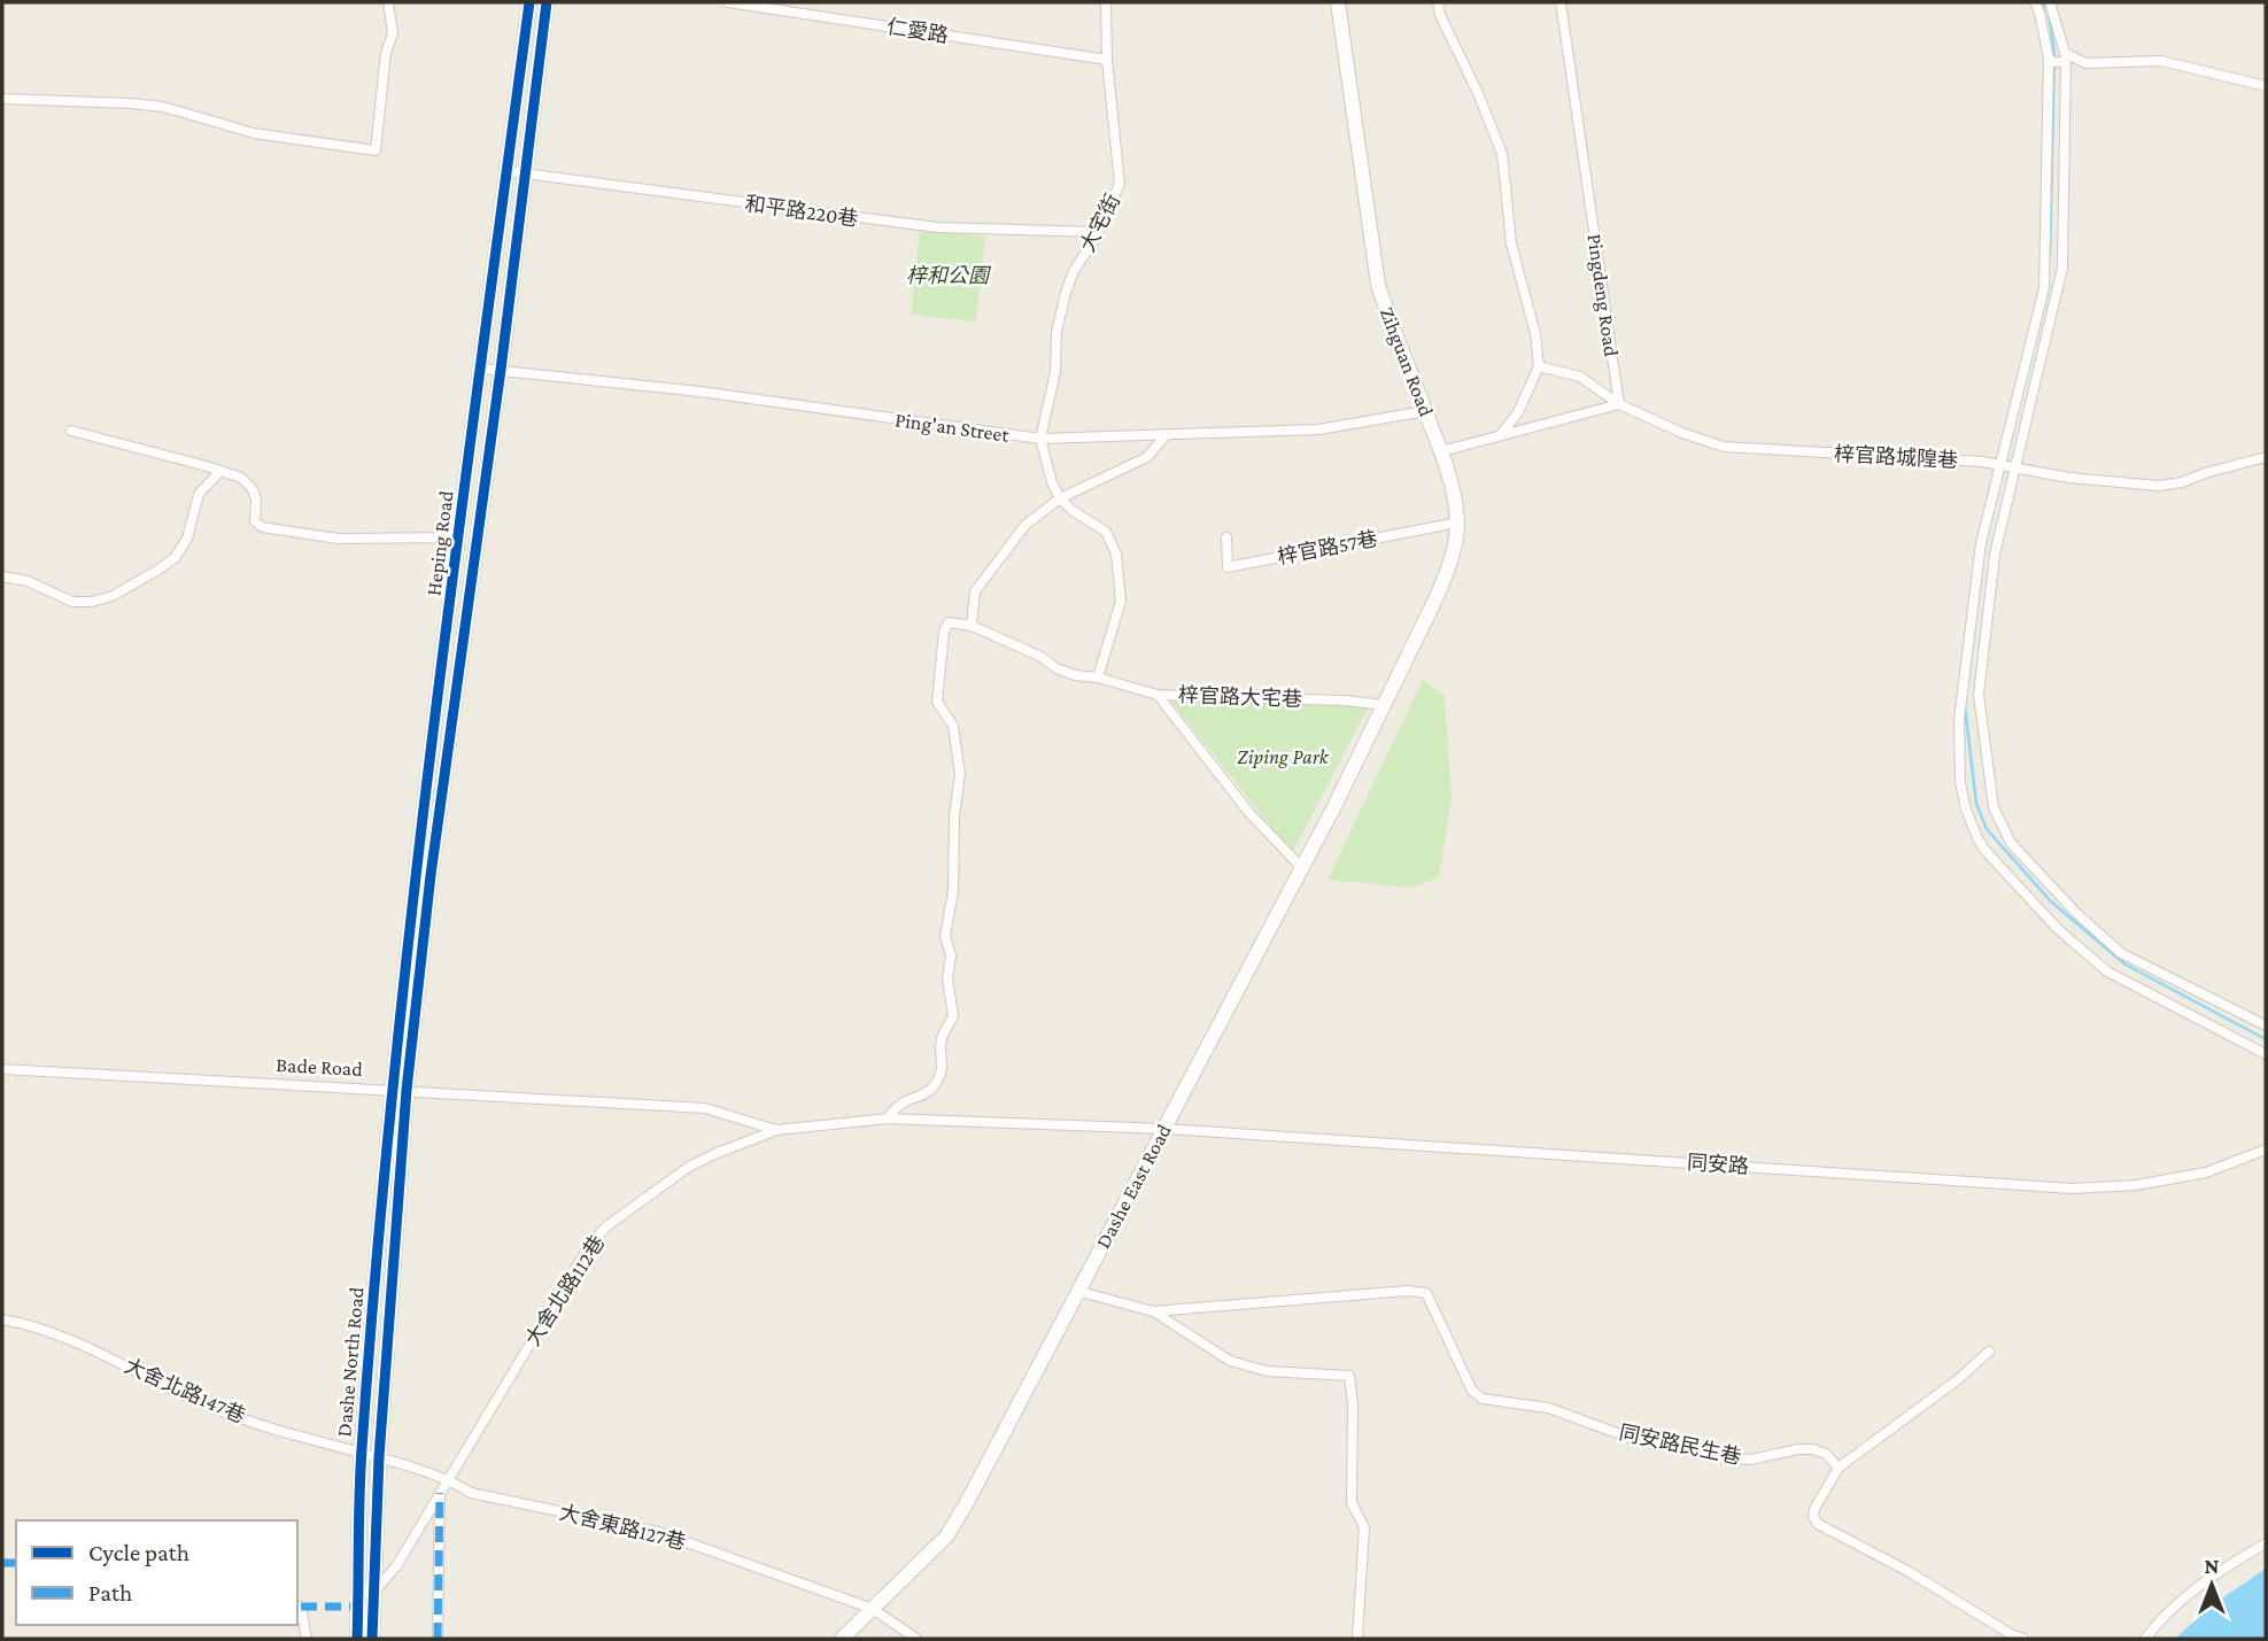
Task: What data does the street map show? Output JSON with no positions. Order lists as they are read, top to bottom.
{
  "streets": {
    "main road": [
      "Zihguan Road",
      "Heping Road",
      "Dashe East Road",
      "Dashe North Road"
    ],
    "street": [
      "仁愛路",
      "和平路220巷",
      "大宅街",
      "Pingdeng Road",
      "Ping'an Street",
      "梓官路城隍巷",
      "梓官路57巷",
      "梓官路大宅巷",
      "Bade Road",
      "同安路",
      "大舍北路112巷",
      "大舍北路147巷",
      "同安路民生巷",
      "大舍東路127巷"
    ]
  },
  "crossings": [
    ["仁愛路", "大宅街"],
    ["和平路220巷", "大宅街"],
    ["和平路220巷", "Heping Road"],
    ["大宅街", "Ping'an Street"],
    ["Pingdeng Road", "梓官路城隍巷"],
    ["Zihguan Road", "Ping'an Street"],
    ["Zihguan Road", "梓官路57巷"],
    ["Zihguan Road", "梓官路大宅巷"],
    ["Zihguan Road", "Dashe East Road"],
    ["Ping'an Street", "Heping Road"],
    ["Heping Road", "Bade Road"],
    ["Heping Road", "Dashe North Road"],
    ["梓官路大宅巷", "Dashe East Road"],
    ["梓官路大宅巷", "大舍北路112巷"],
    ["Bade Road", "大舍北路112巷"],
    ["Bade Road", "Dashe North Road"],
    ["同安路", "Dashe East Road"],
    ["同安路", "大舍北路112巷"],
    ["Dashe East Road", "大舍北路112巷"],
    ["Dashe East Road", "大舍東路127巷"],
    ["大舍北路112巷", "Dashe North Road"],
    ["大舍北路112巷", "大舍東路127巷"],
    ["Dashe North Road", "大舍北路147巷"],
    ["Dashe North Road", "大舍東路127巷"],
    ["大舍北路147巷", "大舍東路127巷"]
  ],
  "parks": ["梓和公園", "Ziping Park"],
  "legend": ["Cycle path", "Path"],
  "north": "top"
}
